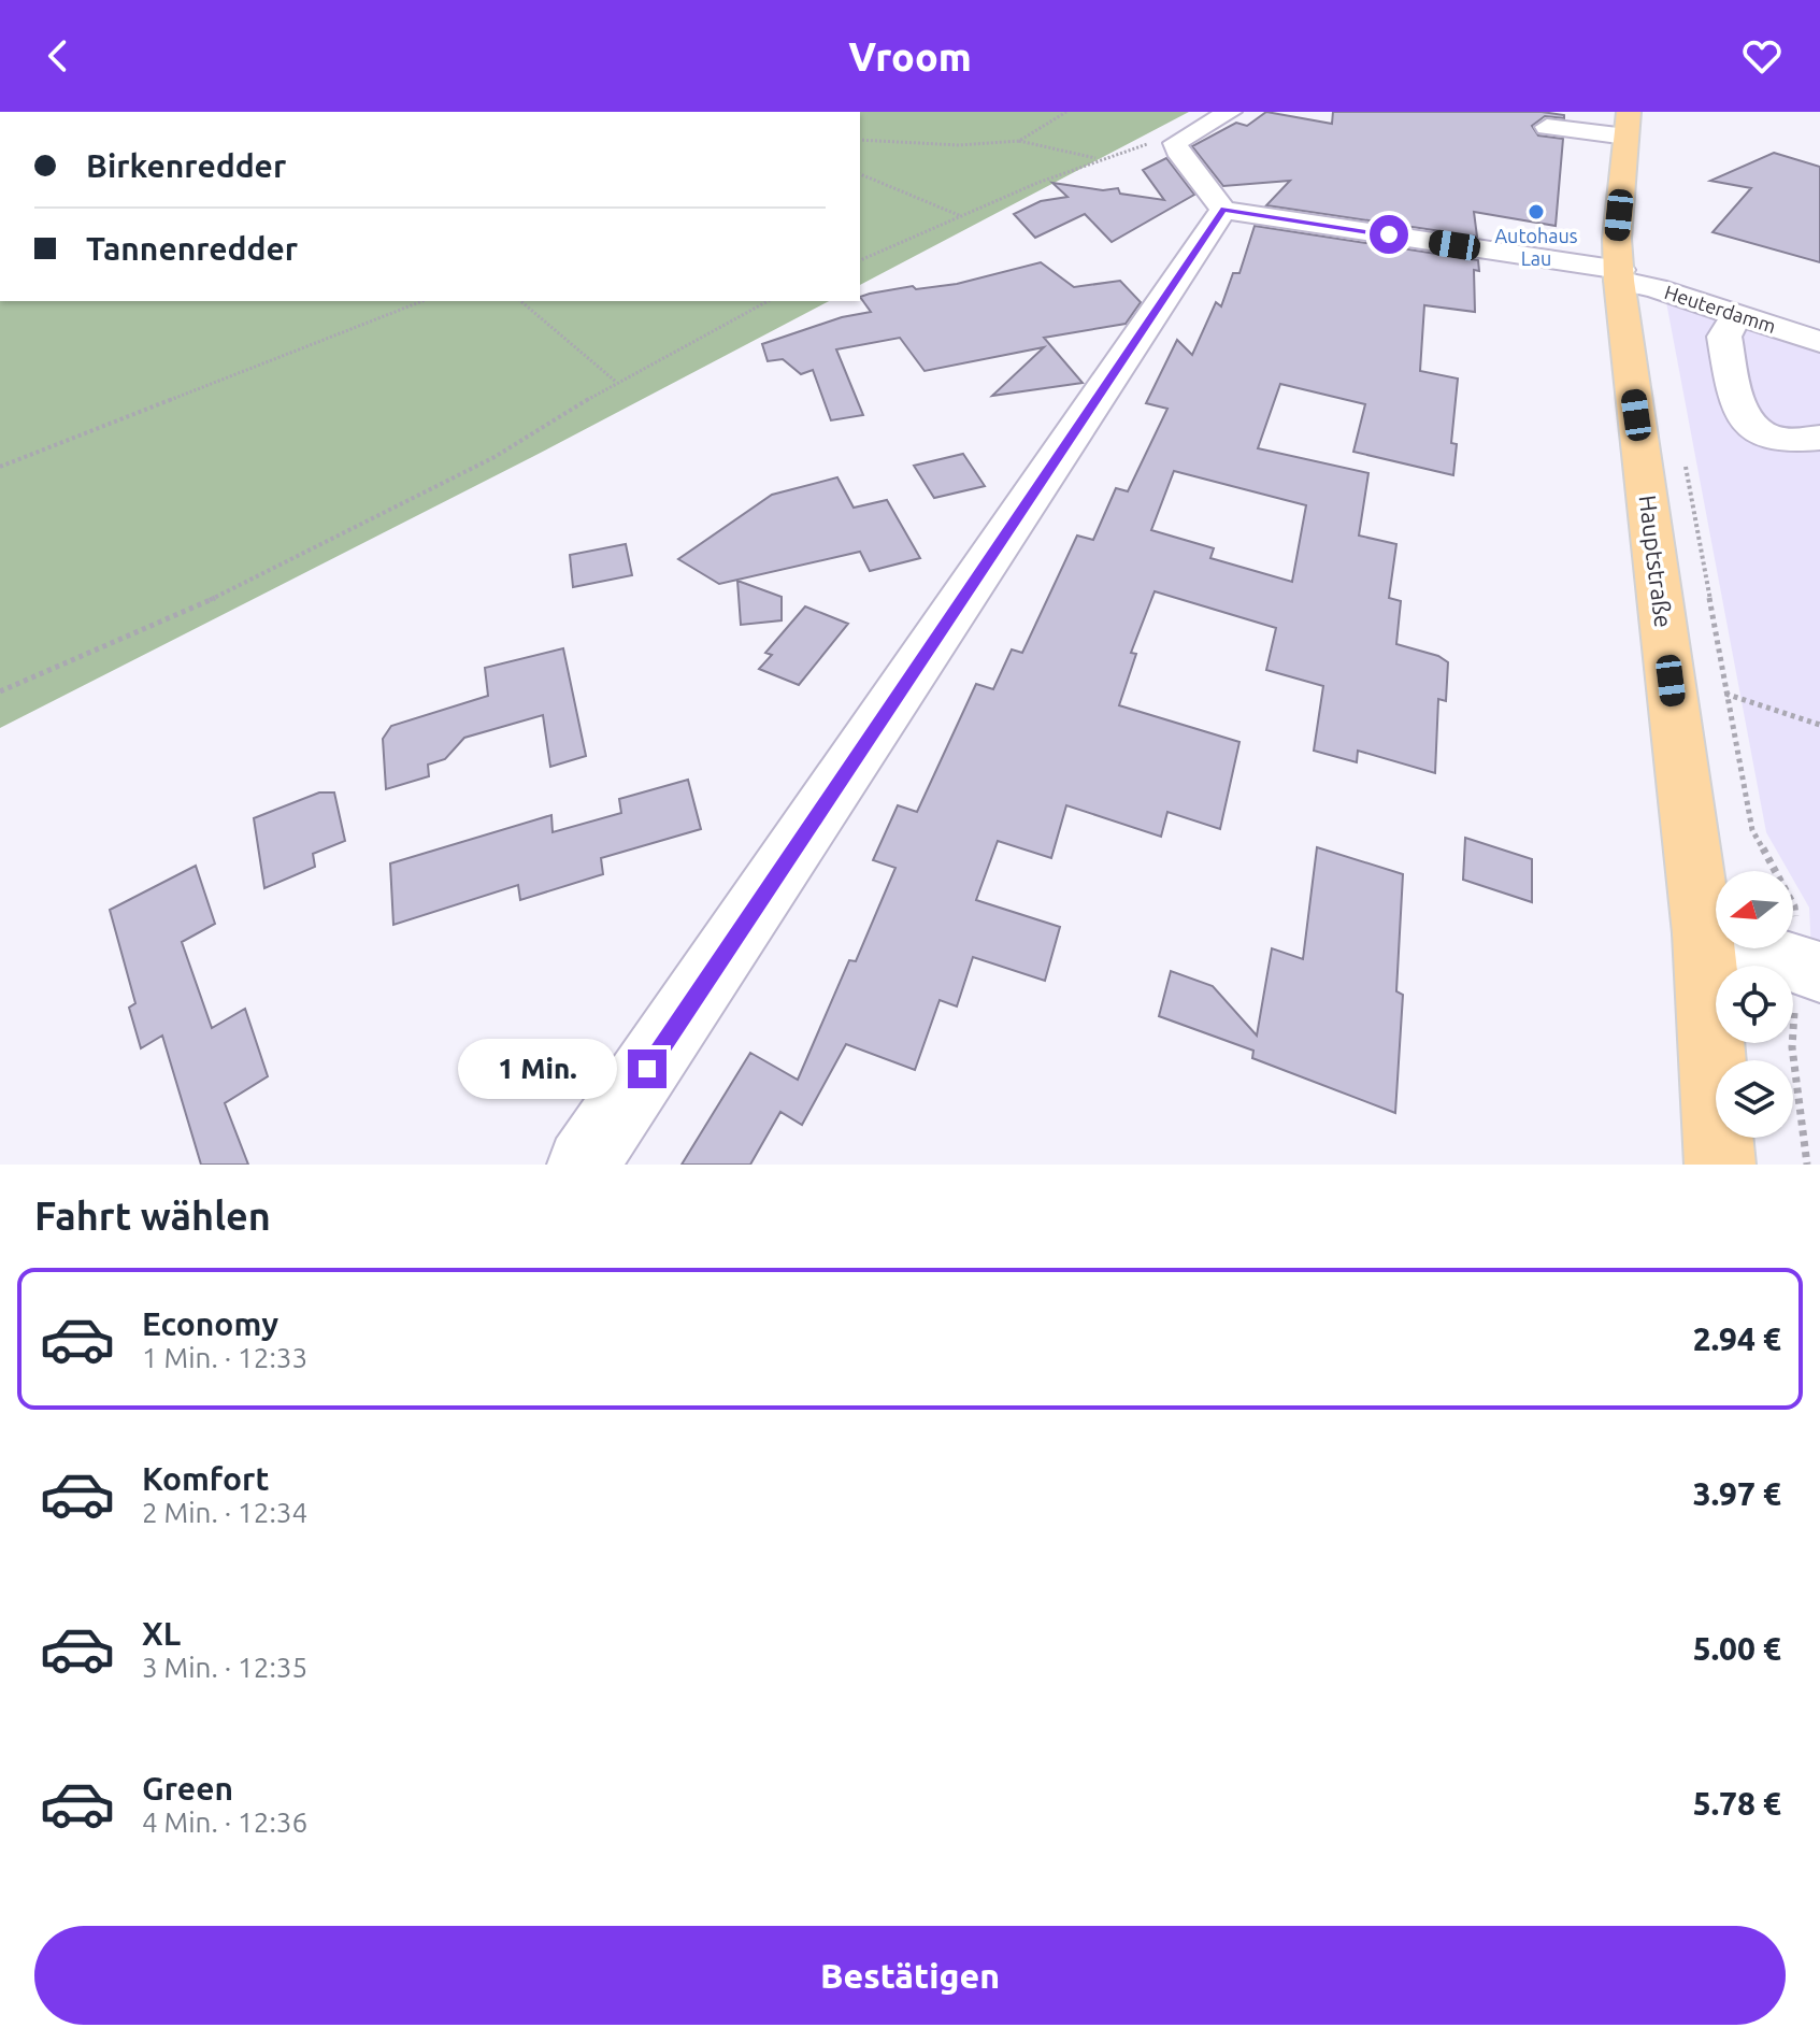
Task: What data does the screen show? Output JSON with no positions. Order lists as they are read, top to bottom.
{
  "streets": {
    "main road": ["Hauptstraße"],
    "street": ["Heuterdamm"]
  },
  "crossings": [
    ["Heuterdamm", "Hauptstraße"]
  ],
  "places": ["Autohaus Lau"],
  "north": "left",
  "page": {
    "header": "Vroom",
    "banner": ["Birkenredder", "Tannenredder"],
    "bubble": "1 Min.",
    "heading": "Fahrt wählen",
    "list": [
      {
        "name": "Economy",
        "note": "1 Min. · 12:33",
        "value": "2.94 €"
      },
      {
        "name": "Komfort",
        "note": "2 Min. · 12:34",
        "value": "3.97 €"
      },
      {
        "name": "XL",
        "note": "3 Min. · 12:35",
        "value": "5.00 €"
      },
      {
        "name": "Green",
        "note": "4 Min. · 12:36",
        "value": "5.78 €"
      }
    ],
    "buttons": "Bestätigen"
  }
}
